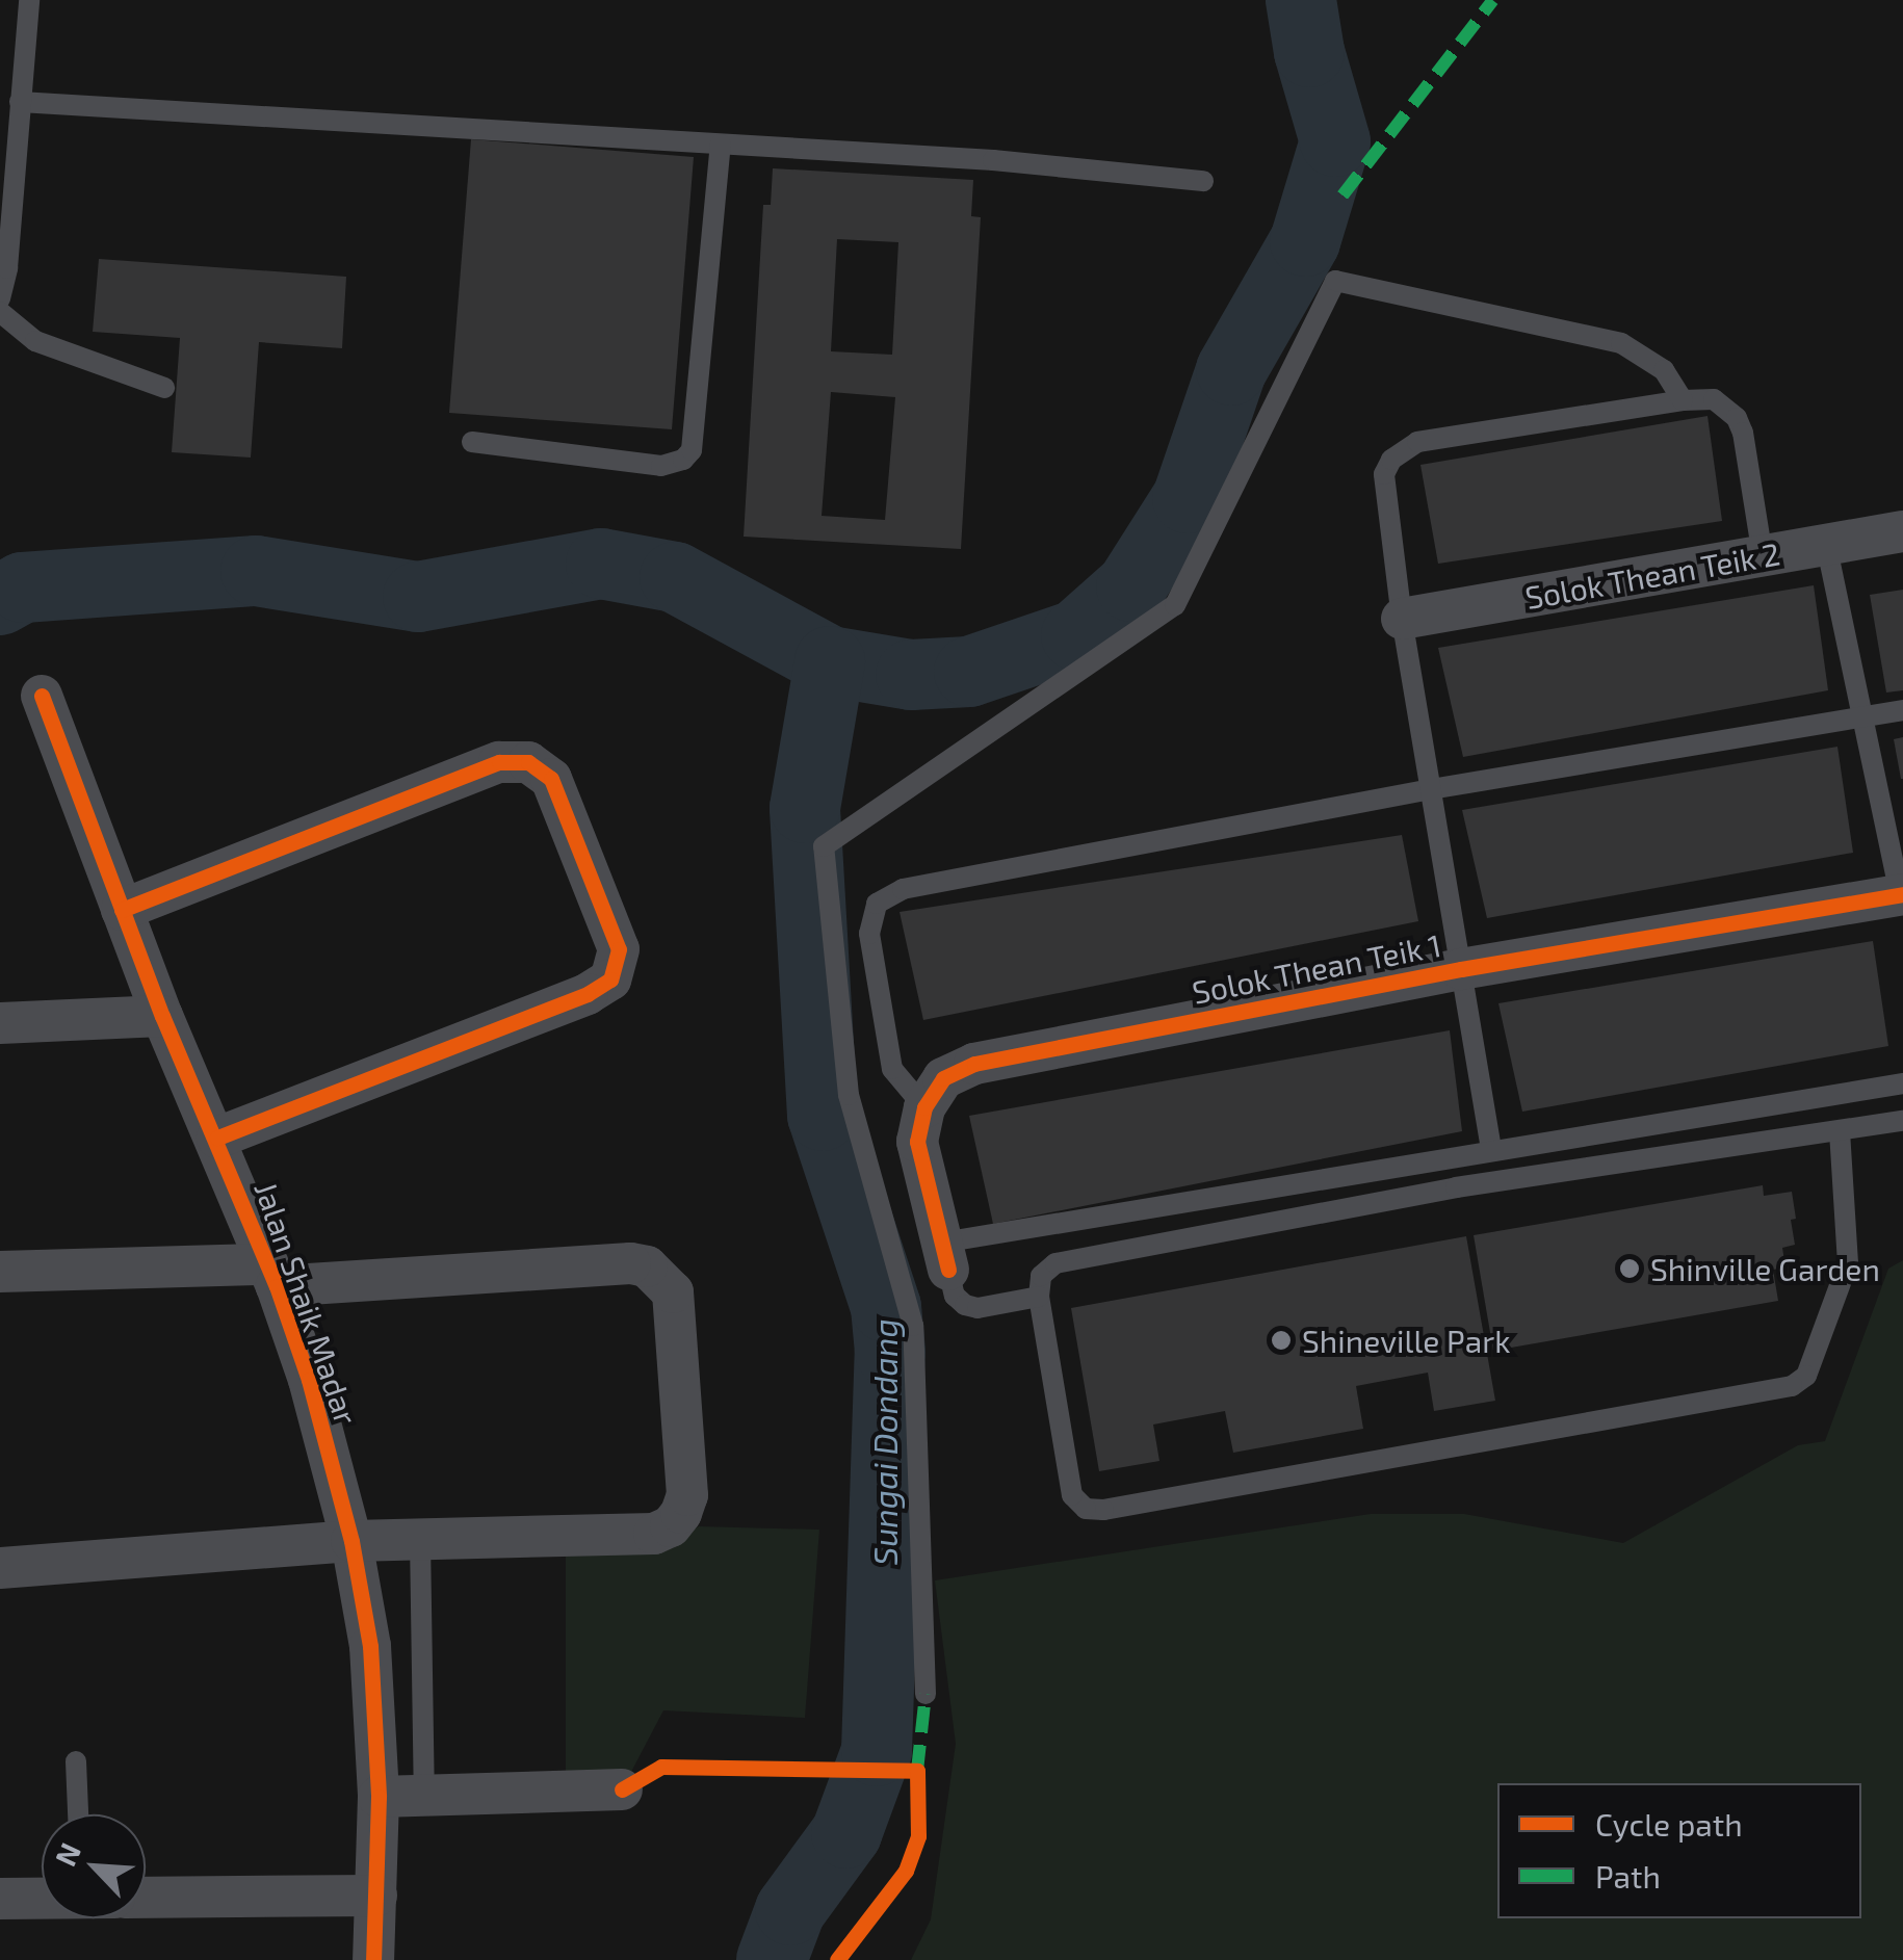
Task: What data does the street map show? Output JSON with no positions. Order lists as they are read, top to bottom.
{
  "streets": {
    "street": ["Solok Thean Teik 2", "Solok Thean Teik 1", "Jalan Shaik Madar"]
  },
  "water": ["Sungai Dondang"],
  "places": ["Shinville Garden", "Shineville Park"],
  "legend": ["Cycle path", "Path"],
  "north": "top left"
}
